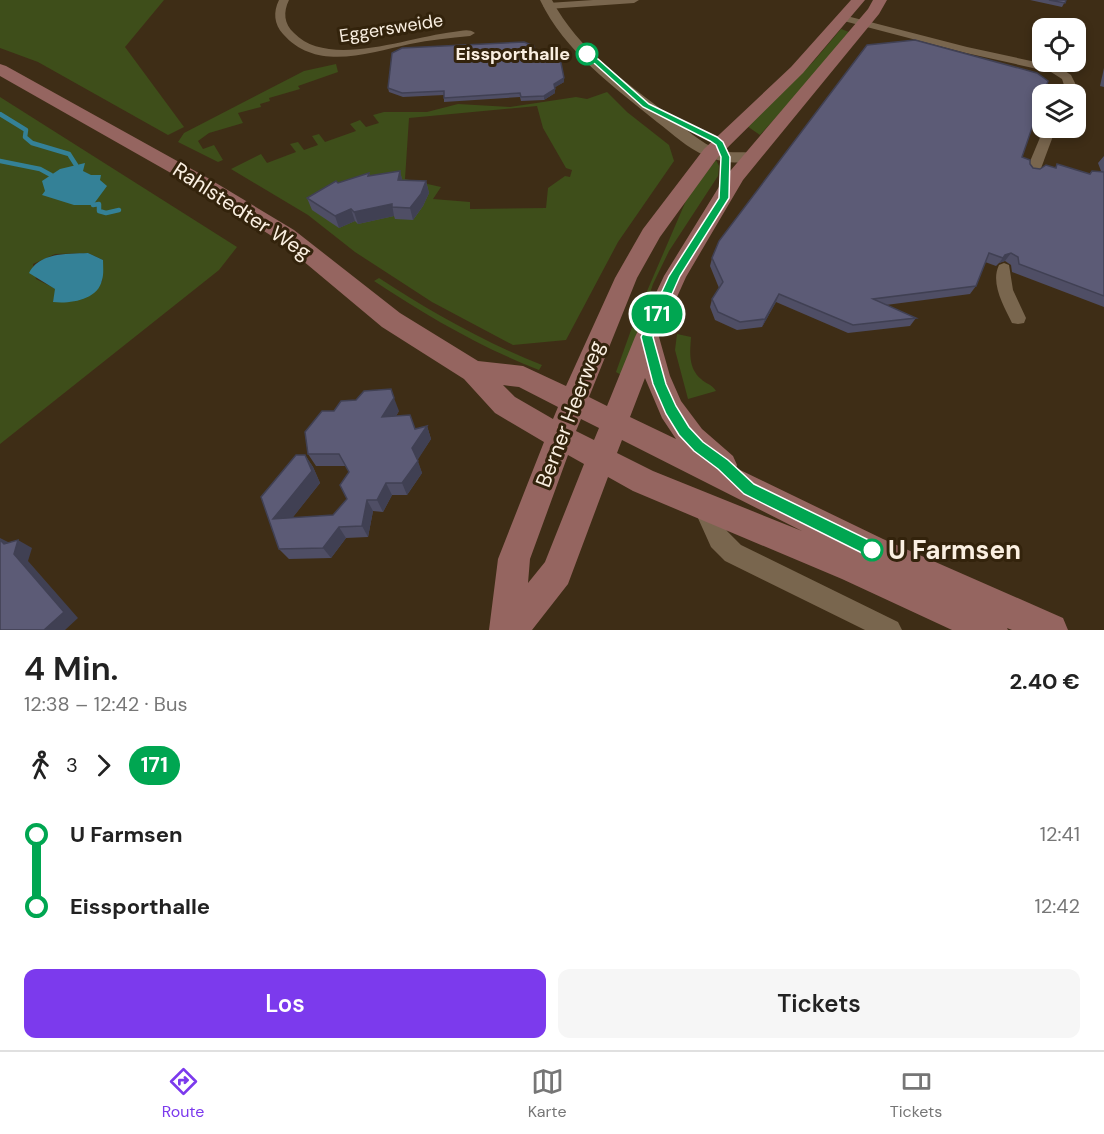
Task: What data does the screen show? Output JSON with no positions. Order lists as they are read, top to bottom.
{
  "streets": {
    "main road": ["Rahlstedter Weg", "Berner Heerweg"],
    "street": ["Eggersweide"]
  },
  "crossings": [
    ["Rahlstedter Weg", "Berner Heerweg"]
  ],
  "places": ["Eissporthalle", "U Farmsen"],
  "lines": ["bus line 171"],
  "page": {
    "on_map": "171",
    "heading": ["4 Min.", "12:38 – 12:42 · Bus", "2.40 €"],
    "legs": ["3", "171"],
    "list": [
      {
        "name": "U Farmsen",
        "value": "12:41"
      },
      {
        "name": "Eissporthalle",
        "value": "12:42"
      }
    ],
    "buttons": ["Los", "Tickets"],
    "tabs": ["Route", "Karte", "Tickets"]
  }
}
